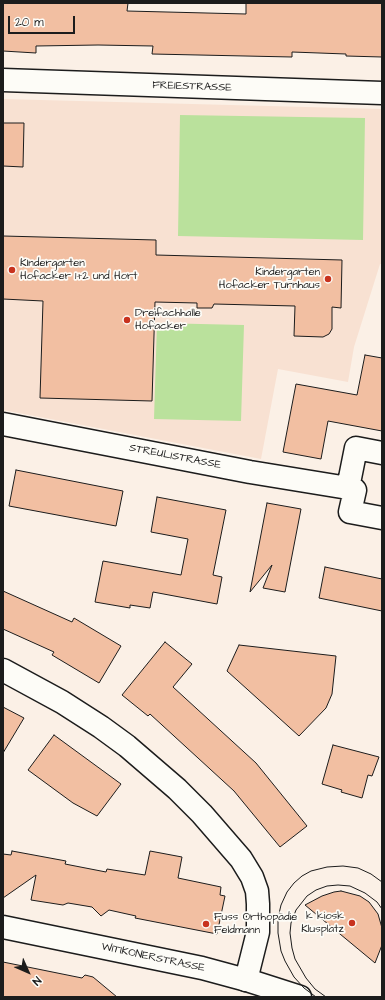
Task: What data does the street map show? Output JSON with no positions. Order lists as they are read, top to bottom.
{
  "streets": {
    "street": ["FREIESTRASSE", "STREULISTRASSE", "WITIKONERSTRASSE"]
  },
  "places": [
    "KIndergarten Hofacker 1+2 und Hort",
    "Kindergarten Hofacker Turnhaus",
    "Dreifachhalle Hofacker",
    "k kiosk Klusplatz",
    "Fuss Orthopädie Feldmann"
  ],
  "scale_bar": "20 m",
  "north": "bottom right"
}
